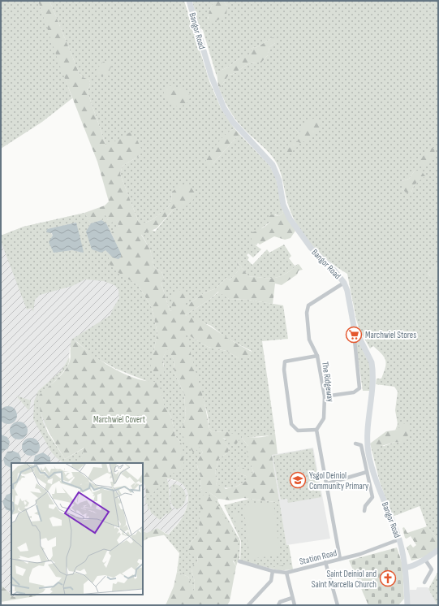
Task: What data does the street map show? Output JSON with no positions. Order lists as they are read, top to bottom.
{
  "streets": {
    "main road": ["Bangor Road"],
    "street": ["The Ridgeway", "Station Road"]
  },
  "crossings": [
    ["Bangor Road", "The Ridgeway"],
    ["Bangor Road", "Station Road"]
  ],
  "parks": ["Marchwiel Covert"],
  "places": {
    "supermarket": ["Marchwiel Stores"],
    "school or university": ["Ysgol Deiniol Community Primary"],
    "church": ["Saint Deiniol and Saint Marcella Church"]
  }
}
